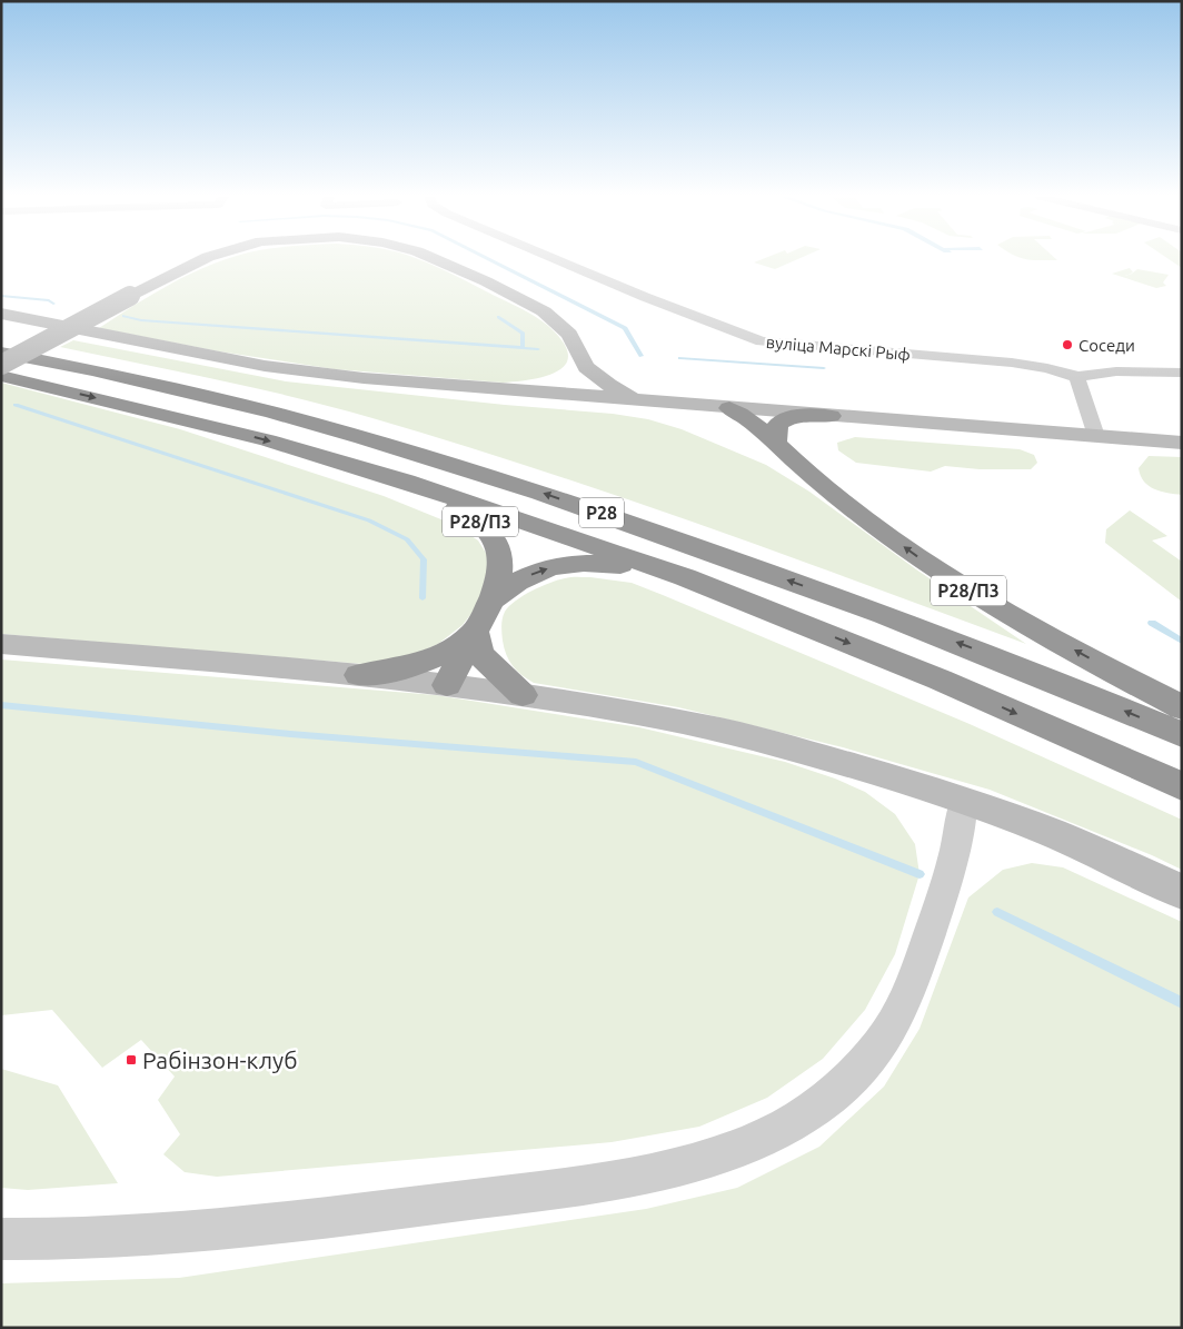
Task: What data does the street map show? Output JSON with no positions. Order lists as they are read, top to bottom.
{
  "streets": {
    "highway": ["Р28", "Р28/П3"],
    "street": ["вуліца Марскі Рыф"]
  },
  "crossings": [
    ["Р28", "Р28/П3"]
  ],
  "places": {
    "other": ["Соседи"],
    "transit": ["Рабінзон-клуб"]
  }
}
